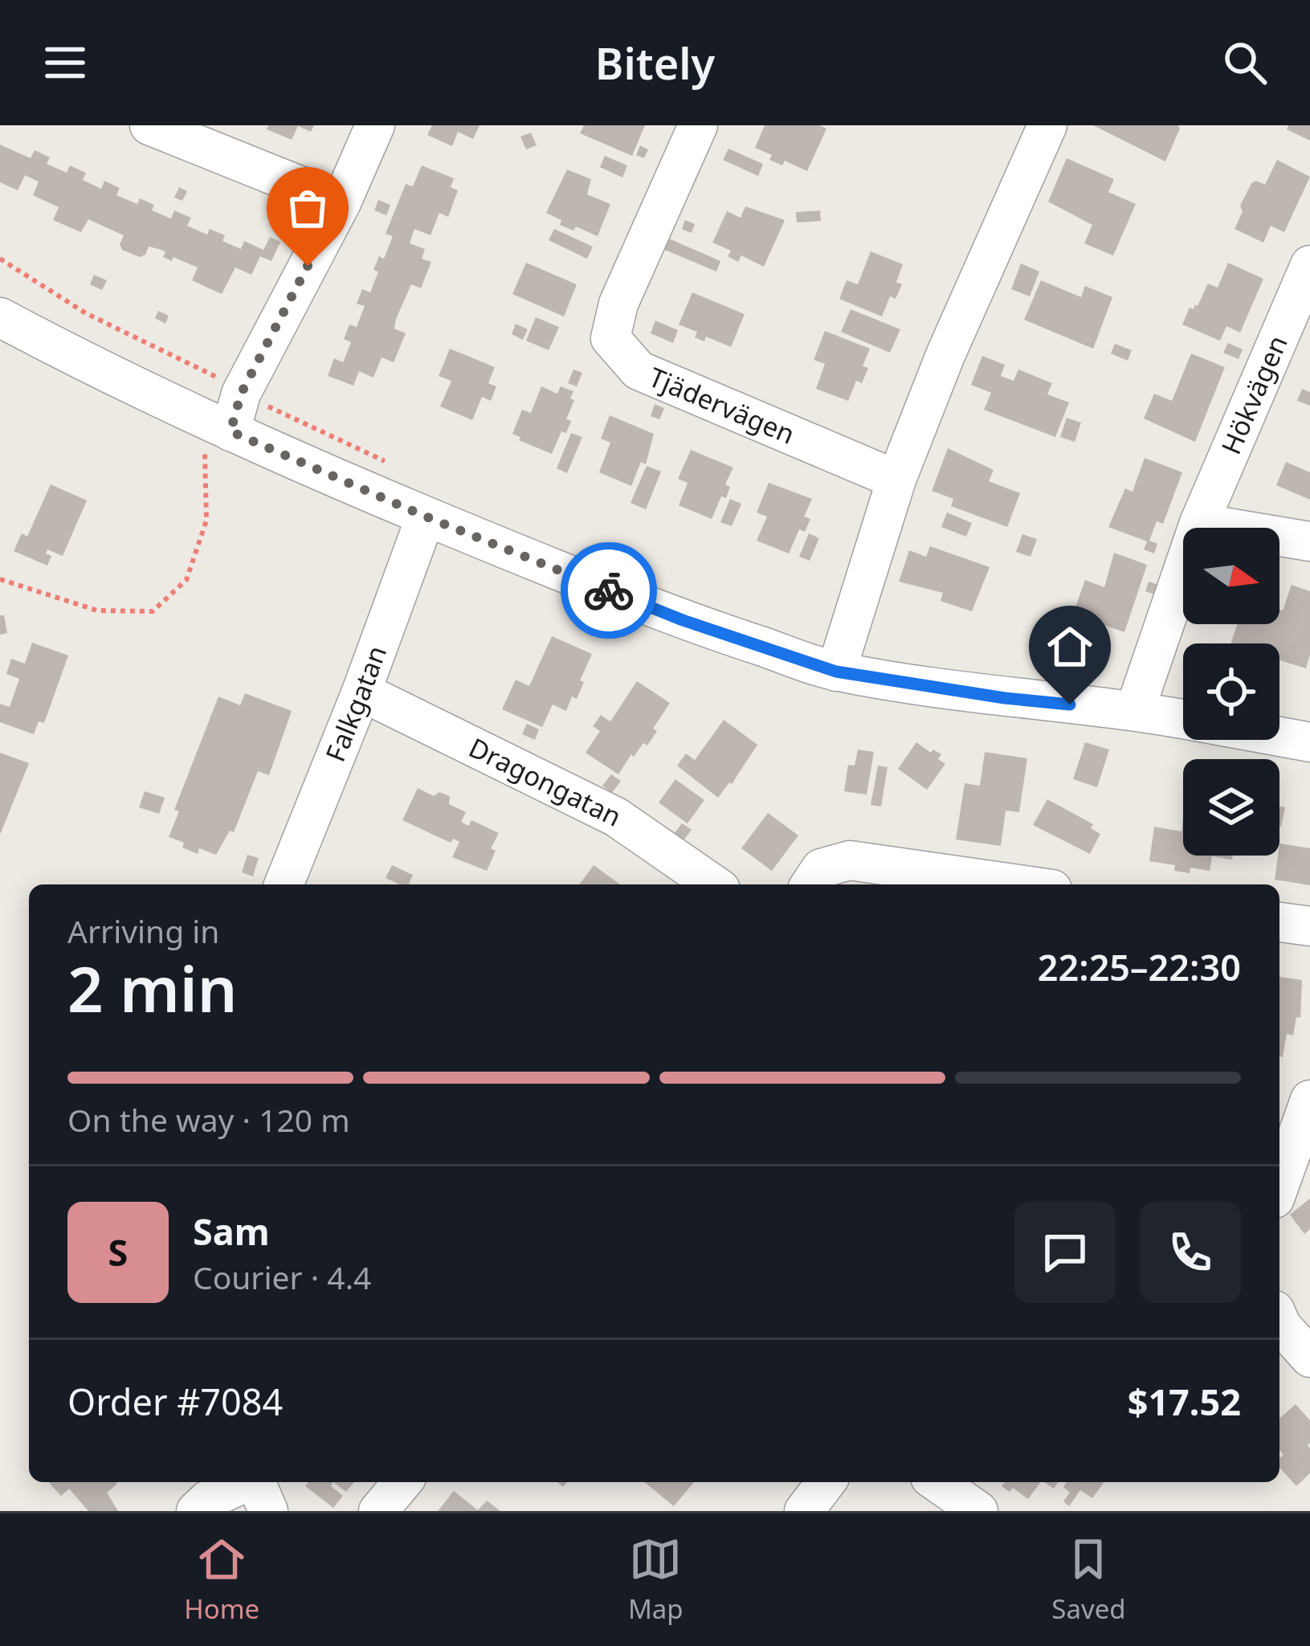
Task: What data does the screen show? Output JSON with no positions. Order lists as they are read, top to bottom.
{
  "streets": {
    "street": [
      "Hökvägen",
      "Tjädervägen",
      "Falkgatan",
      "Dragongatan"
    ]
  },
  "crossings": [
    ["Falkgatan", "Dragongatan"]
  ],
  "north": "right",
  "page": {
    "header": "Bitely",
    "heading": ["2 min", "Arriving in", "22:25–22:30"],
    "panel": [
      "Sam",
      "Courier · 4.4",
      "Order #7084",
      "$17.52"
    ],
    "bar": "On the way · 120 m",
    "round": "S",
    "tabs": ["Home", "Map", "Saved"]
  }
}
